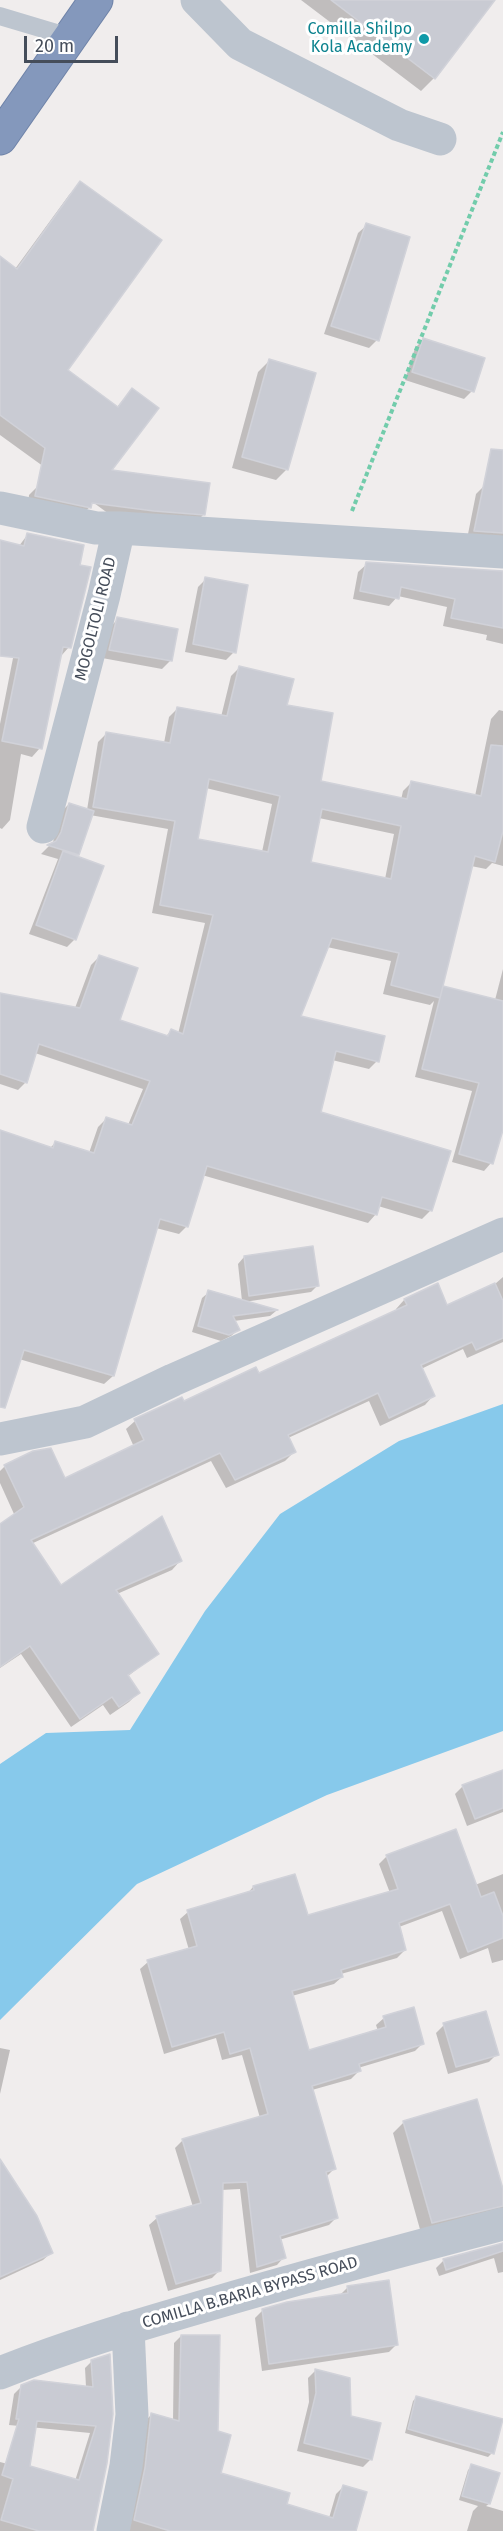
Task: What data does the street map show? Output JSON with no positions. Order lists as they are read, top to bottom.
{
  "streets": {
    "street": ["MOGOLTOLI ROAD", "COMILLA B.BARIA BYPASS ROAD"]
  },
  "places": ["Comilla Shilpo Kola Academy"],
  "scale_bar": "20 m"
}
